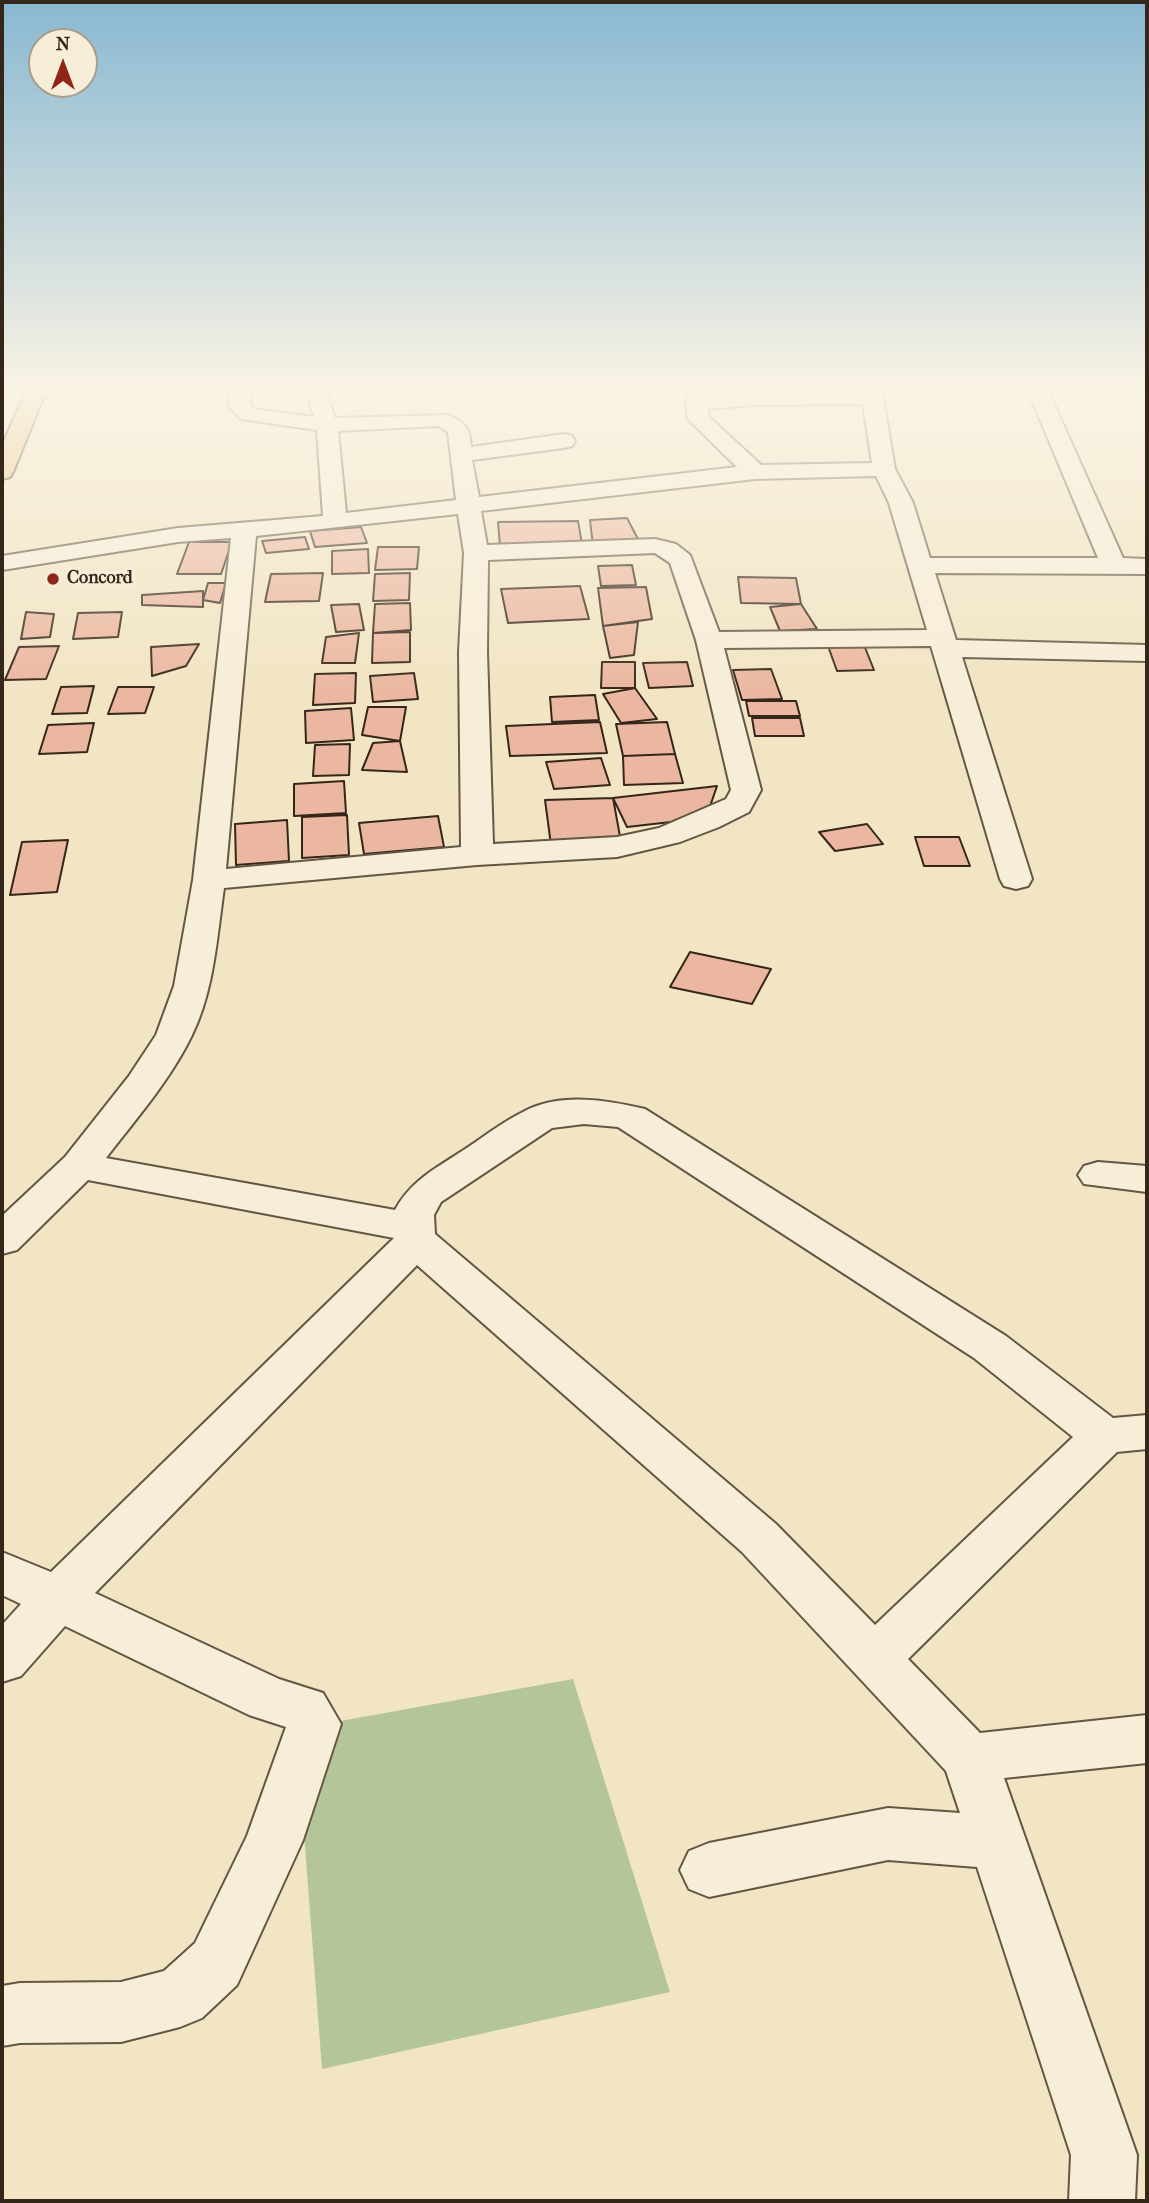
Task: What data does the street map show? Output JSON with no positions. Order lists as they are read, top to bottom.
{
  "places": ["Concord"],
  "north": "top"
}
